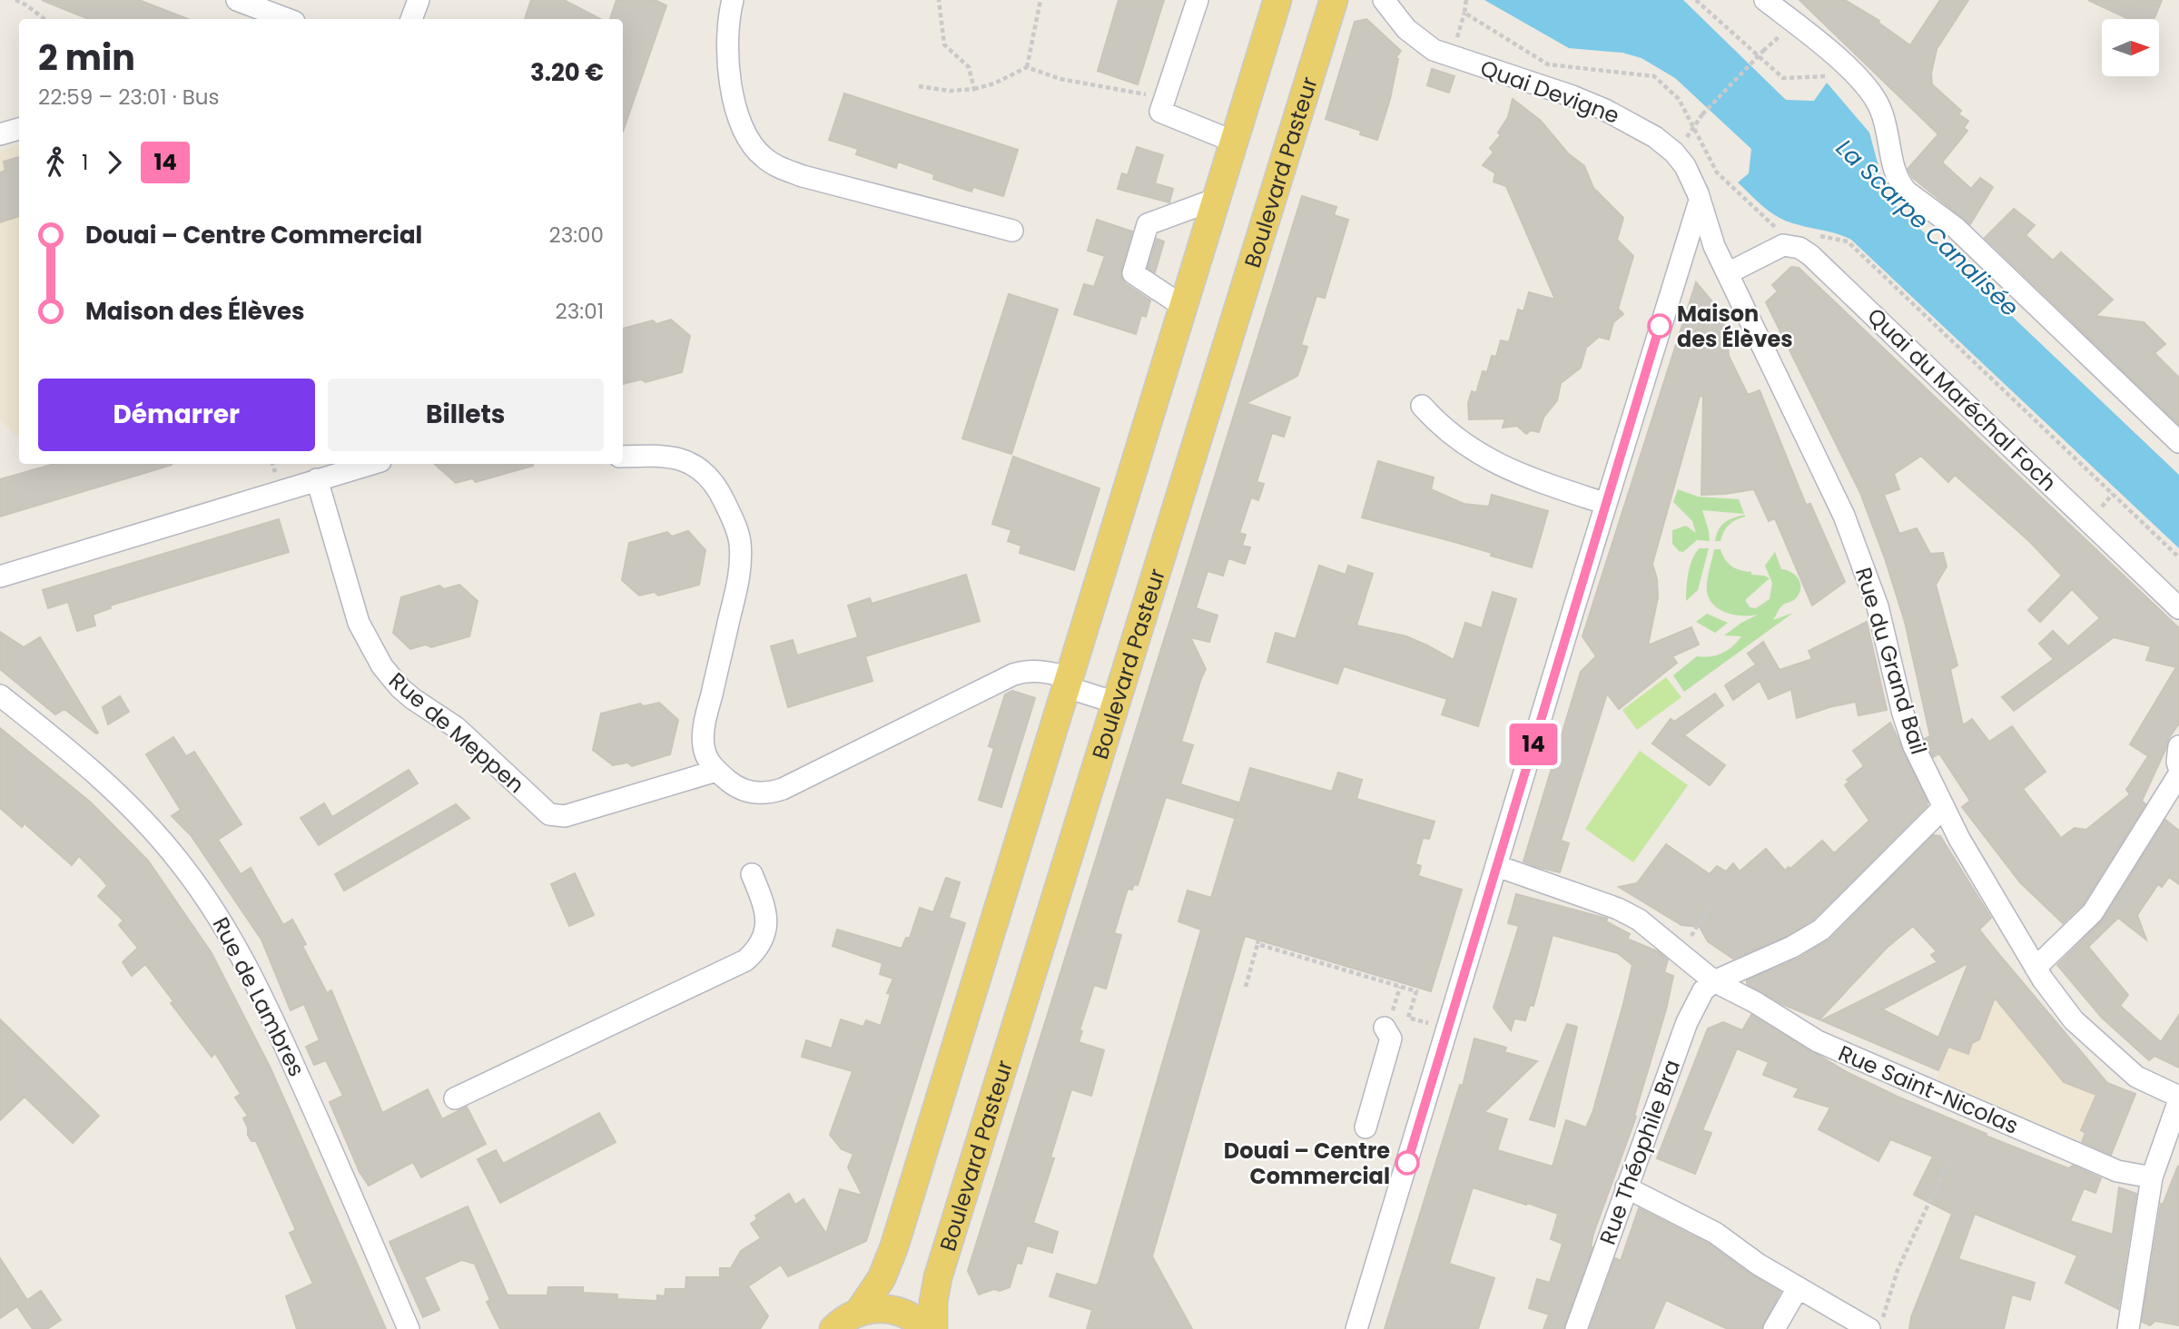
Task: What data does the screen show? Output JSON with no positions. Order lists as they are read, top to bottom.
{
  "streets": {
    "main road": ["Boulevard Pasteur"],
    "street": [
      "Quai Devigne",
      "Quai du Maréchal Foch",
      "Rue du Grand Bail",
      "Rue de Meppen",
      "Rue de Lambres",
      "Rue Saint-Nicolas",
      "Rue Théophile Bra"
    ]
  },
  "crossings": [
    ["Quai Devigne", "Rue du Grand Bail"],
    ["Quai du Maréchal Foch", "Rue du Grand Bail"],
    ["Rue Saint-Nicolas", "Rue Théophile Bra"]
  ],
  "water": ["La Scarpe Canalisée"],
  "places": ["Maison des Élèves", "Douai – Centre Commercial"],
  "lines": ["bus line 14"],
  "north": "right",
  "page": {
    "on_map": "14",
    "heading": ["2 min", "22:59 – 23:01 · Bus", "3.20 €"],
    "legs": ["1", "14"],
    "list": [
      {
        "name": "Douai – Centre Commercial",
        "value": "23:00"
      },
      {
        "name": "Maison des Élèves",
        "value": "23:01"
      }
    ],
    "buttons": ["Démarrer", "Billets"]
  }
}
